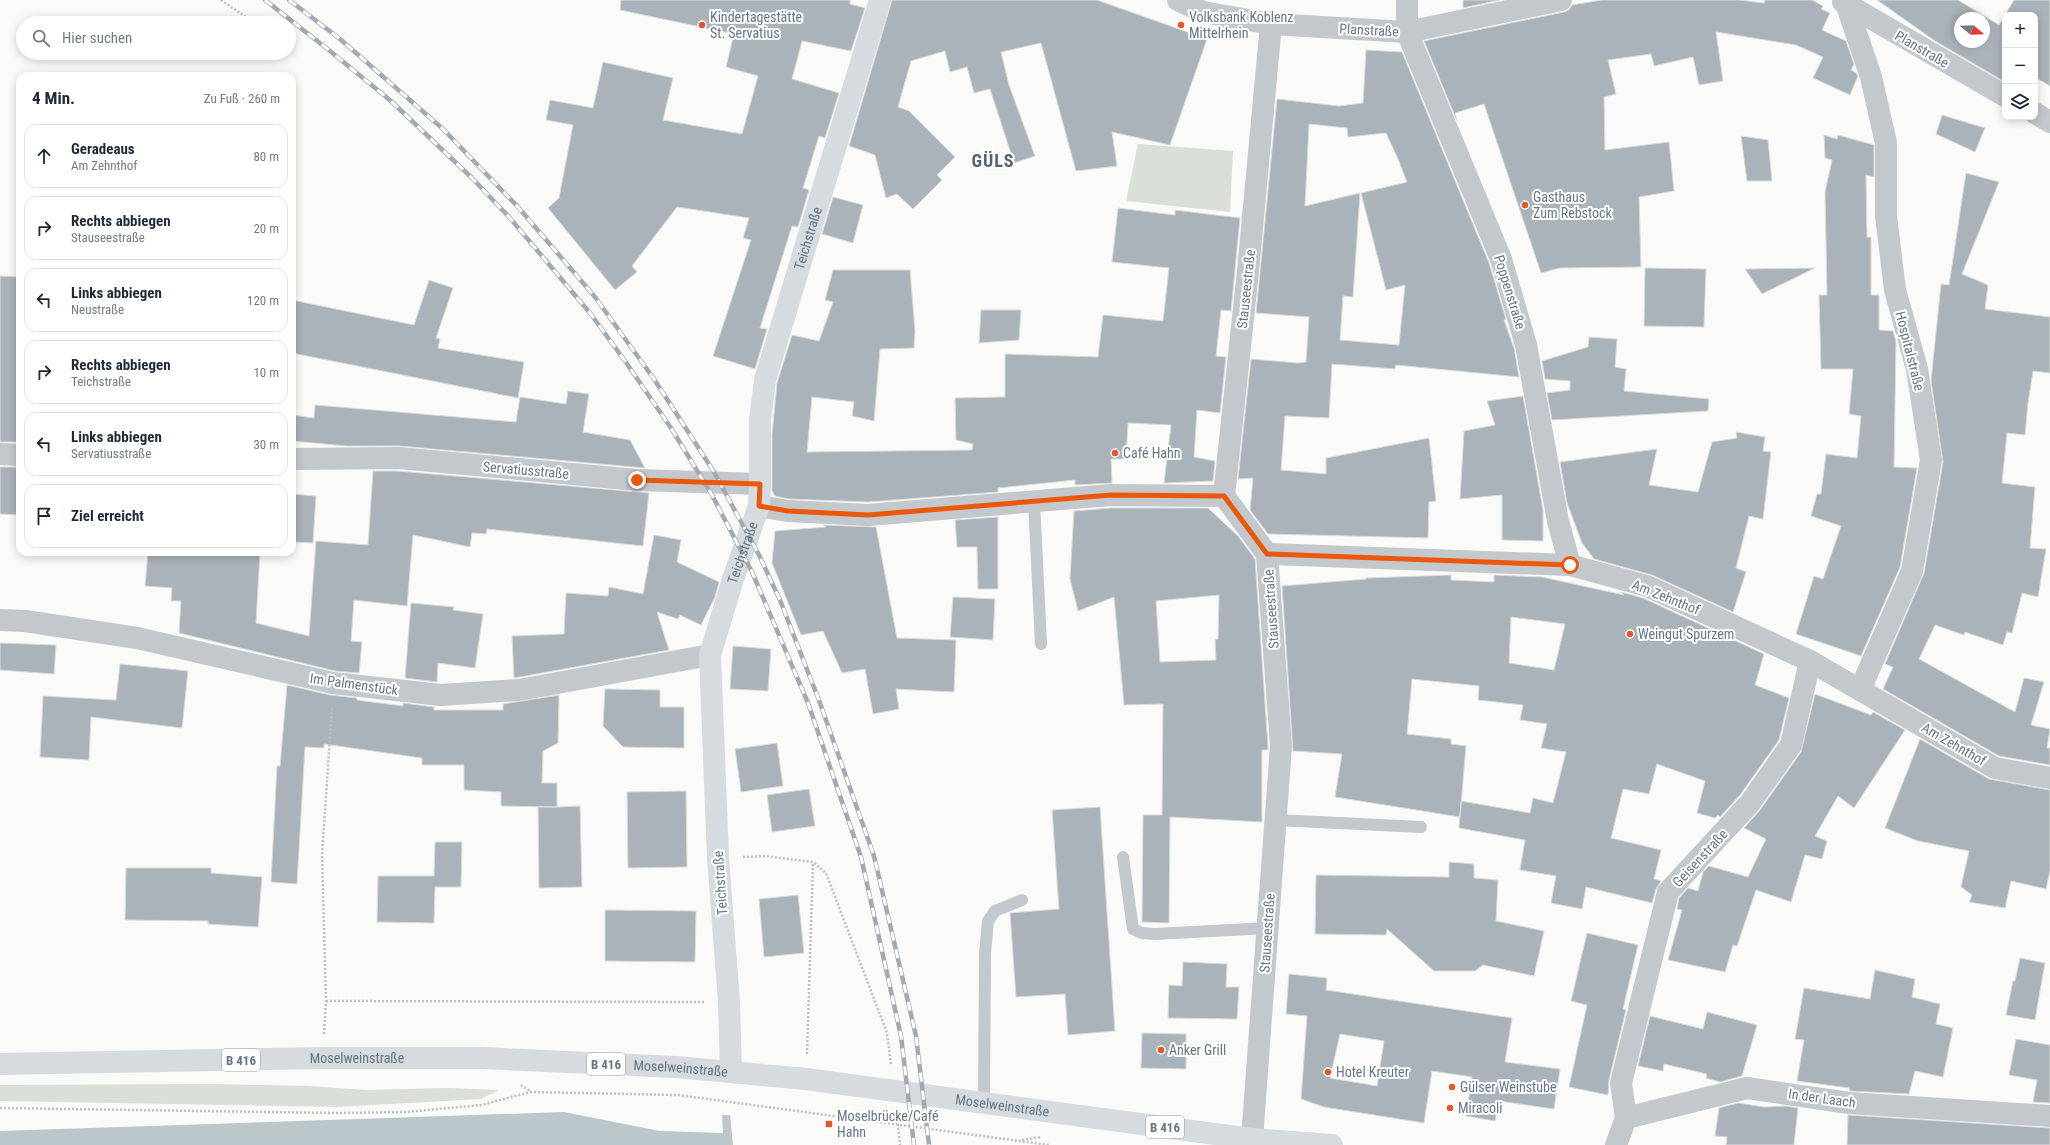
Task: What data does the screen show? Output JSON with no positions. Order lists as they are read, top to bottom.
{
  "streets": {
    "main road": ["Teichstraße", "Moselweinstraße", "B 416"],
    "street": [
      "Planstraße",
      "Stauseestraße",
      "Poppenstraße",
      "Hospitalstraße",
      "Servatiusstraße",
      "Am Zehnthof",
      "Im Palmenstück",
      "Geisenstraße",
      "In der Laach"
    ]
  },
  "crossings": [
    ["Planstraße", "Stauseestraße"],
    ["Planstraße", "Poppenstraße"],
    ["Planstraße", "Hospitalstraße"],
    ["Teichstraße", "Servatiusstraße"],
    ["Teichstraße", "Im Palmenstück"],
    ["Teichstraße", "Moselweinstraße"],
    ["Stauseestraße", "Am Zehnthof"],
    ["Stauseestraße", "Moselweinstraße"],
    ["Poppenstraße", "Am Zehnthof"],
    ["Hospitalstraße", "Am Zehnthof"],
    ["Am Zehnthof", "Geisenstraße"],
    ["Geisenstraße", "In der Laach"]
  ],
  "districts": ["GÜLS"],
  "places": {
    "other": [
      "Kindertagestätte St. Servatius",
      "Volksbank Koblenz Mittelrhein",
      "Gasthaus Zum Rebstock",
      "Café Hahn",
      "Weingut Spurzem",
      "Anker Grill",
      "Hotel Kreuter",
      "Gülser Weinstube",
      "Miracoli"
    ],
    "transit": ["Moselbrücke/Café Hahn"]
  },
  "north": "right",
  "page": {
    "map_buttons": ["+", "−"],
    "search": "Hier suchen",
    "heading": ["4 Min.", "Zu Fuß · 260 m"],
    "list": [
      ["Geradeaus", "Am Zehnthof", "80 m"],
      ["Rechts abbiegen", "Stauseestraße", "20 m"],
      ["Links abbiegen", "Neustraße", "120 m"],
      ["Rechts abbiegen", "Teichstraße", "10 m"],
      ["Links abbiegen", "Servatiusstraße", "30 m"],
      "Ziel erreicht"
    ]
  }
}
